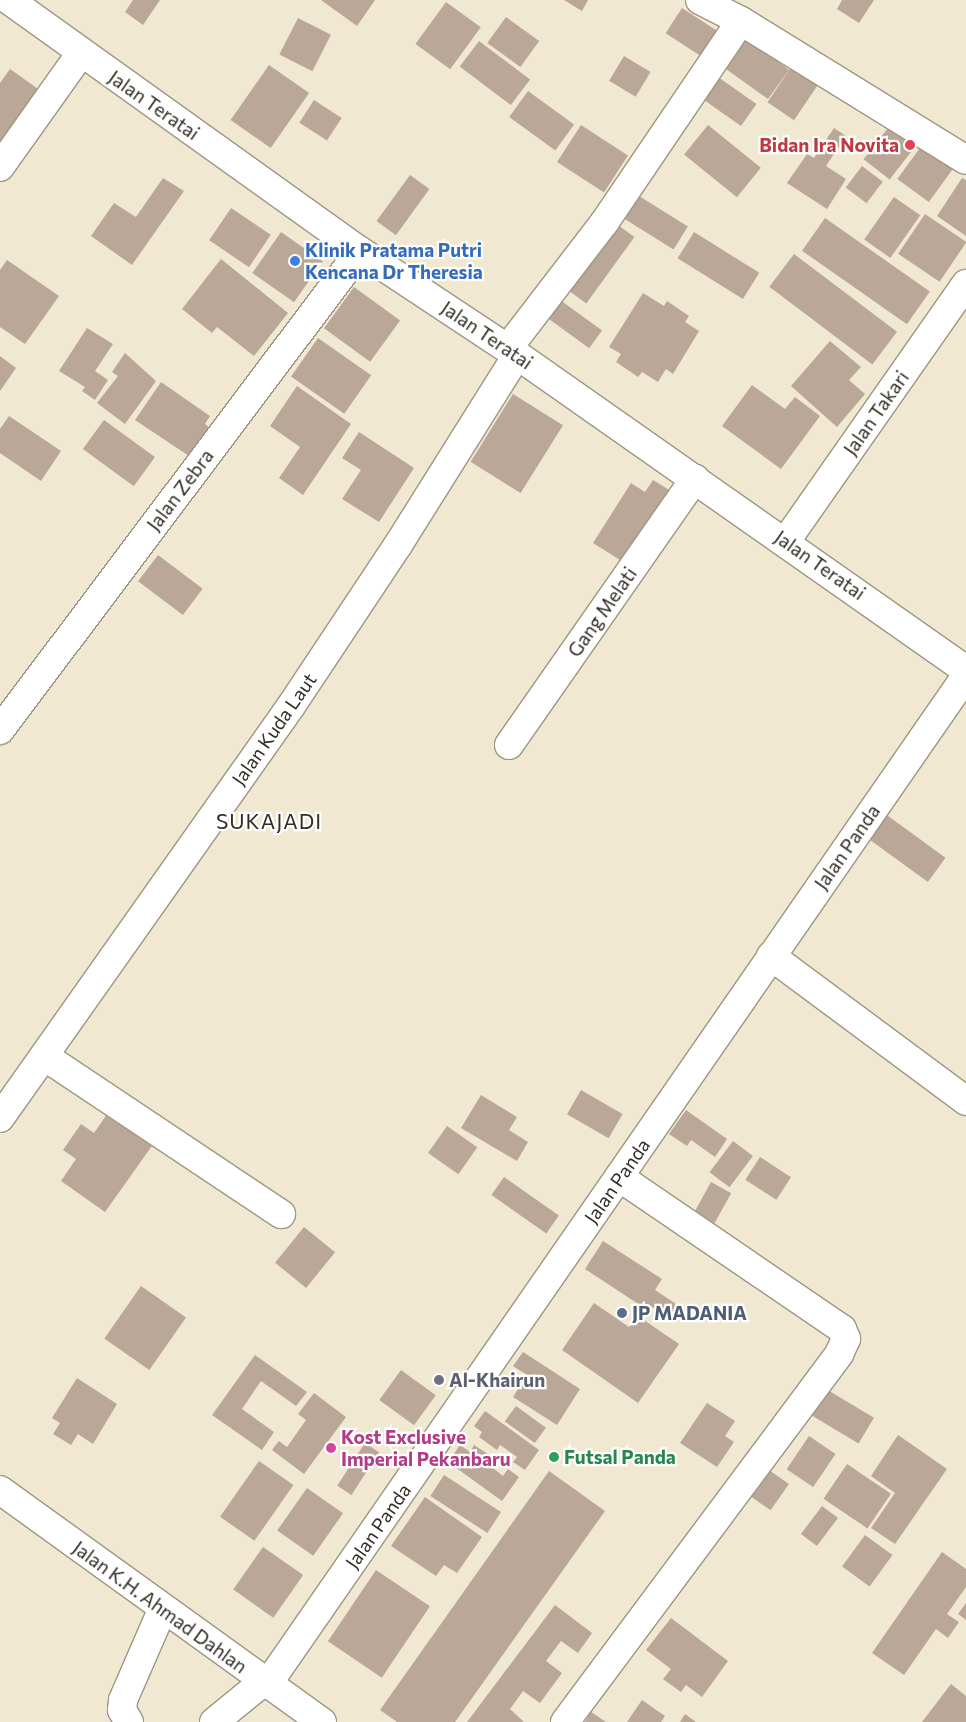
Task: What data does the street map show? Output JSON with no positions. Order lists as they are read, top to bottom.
{
  "streets": {
    "street": [
      "Jalan Teratai",
      "Jalan Takari",
      "Jalan Zebra",
      "Gang Melati",
      "Jalan Kuda Laut",
      "Jalan Panda",
      "Jalan K.H. Ahmad Dahlan"
    ]
  },
  "crossings": [
    ["Jalan Teratai", "Jalan Takari"],
    ["Jalan Teratai", "Jalan Zebra"],
    ["Jalan Teratai", "Gang Melati"],
    ["Jalan Teratai", "Jalan Kuda Laut"],
    ["Jalan Panda", "Jalan K.H. Ahmad Dahlan"]
  ],
  "districts": ["SUKAJADI"],
  "places": [
    "Bidan Ira Novita",
    "Klinik Pratama Putri Kencana Dr Theresia",
    "JP MADANIA",
    "Al-Khairun",
    "Kost Exclusive Imperial Pekanbaru",
    "Futsal Panda"
  ]
}
